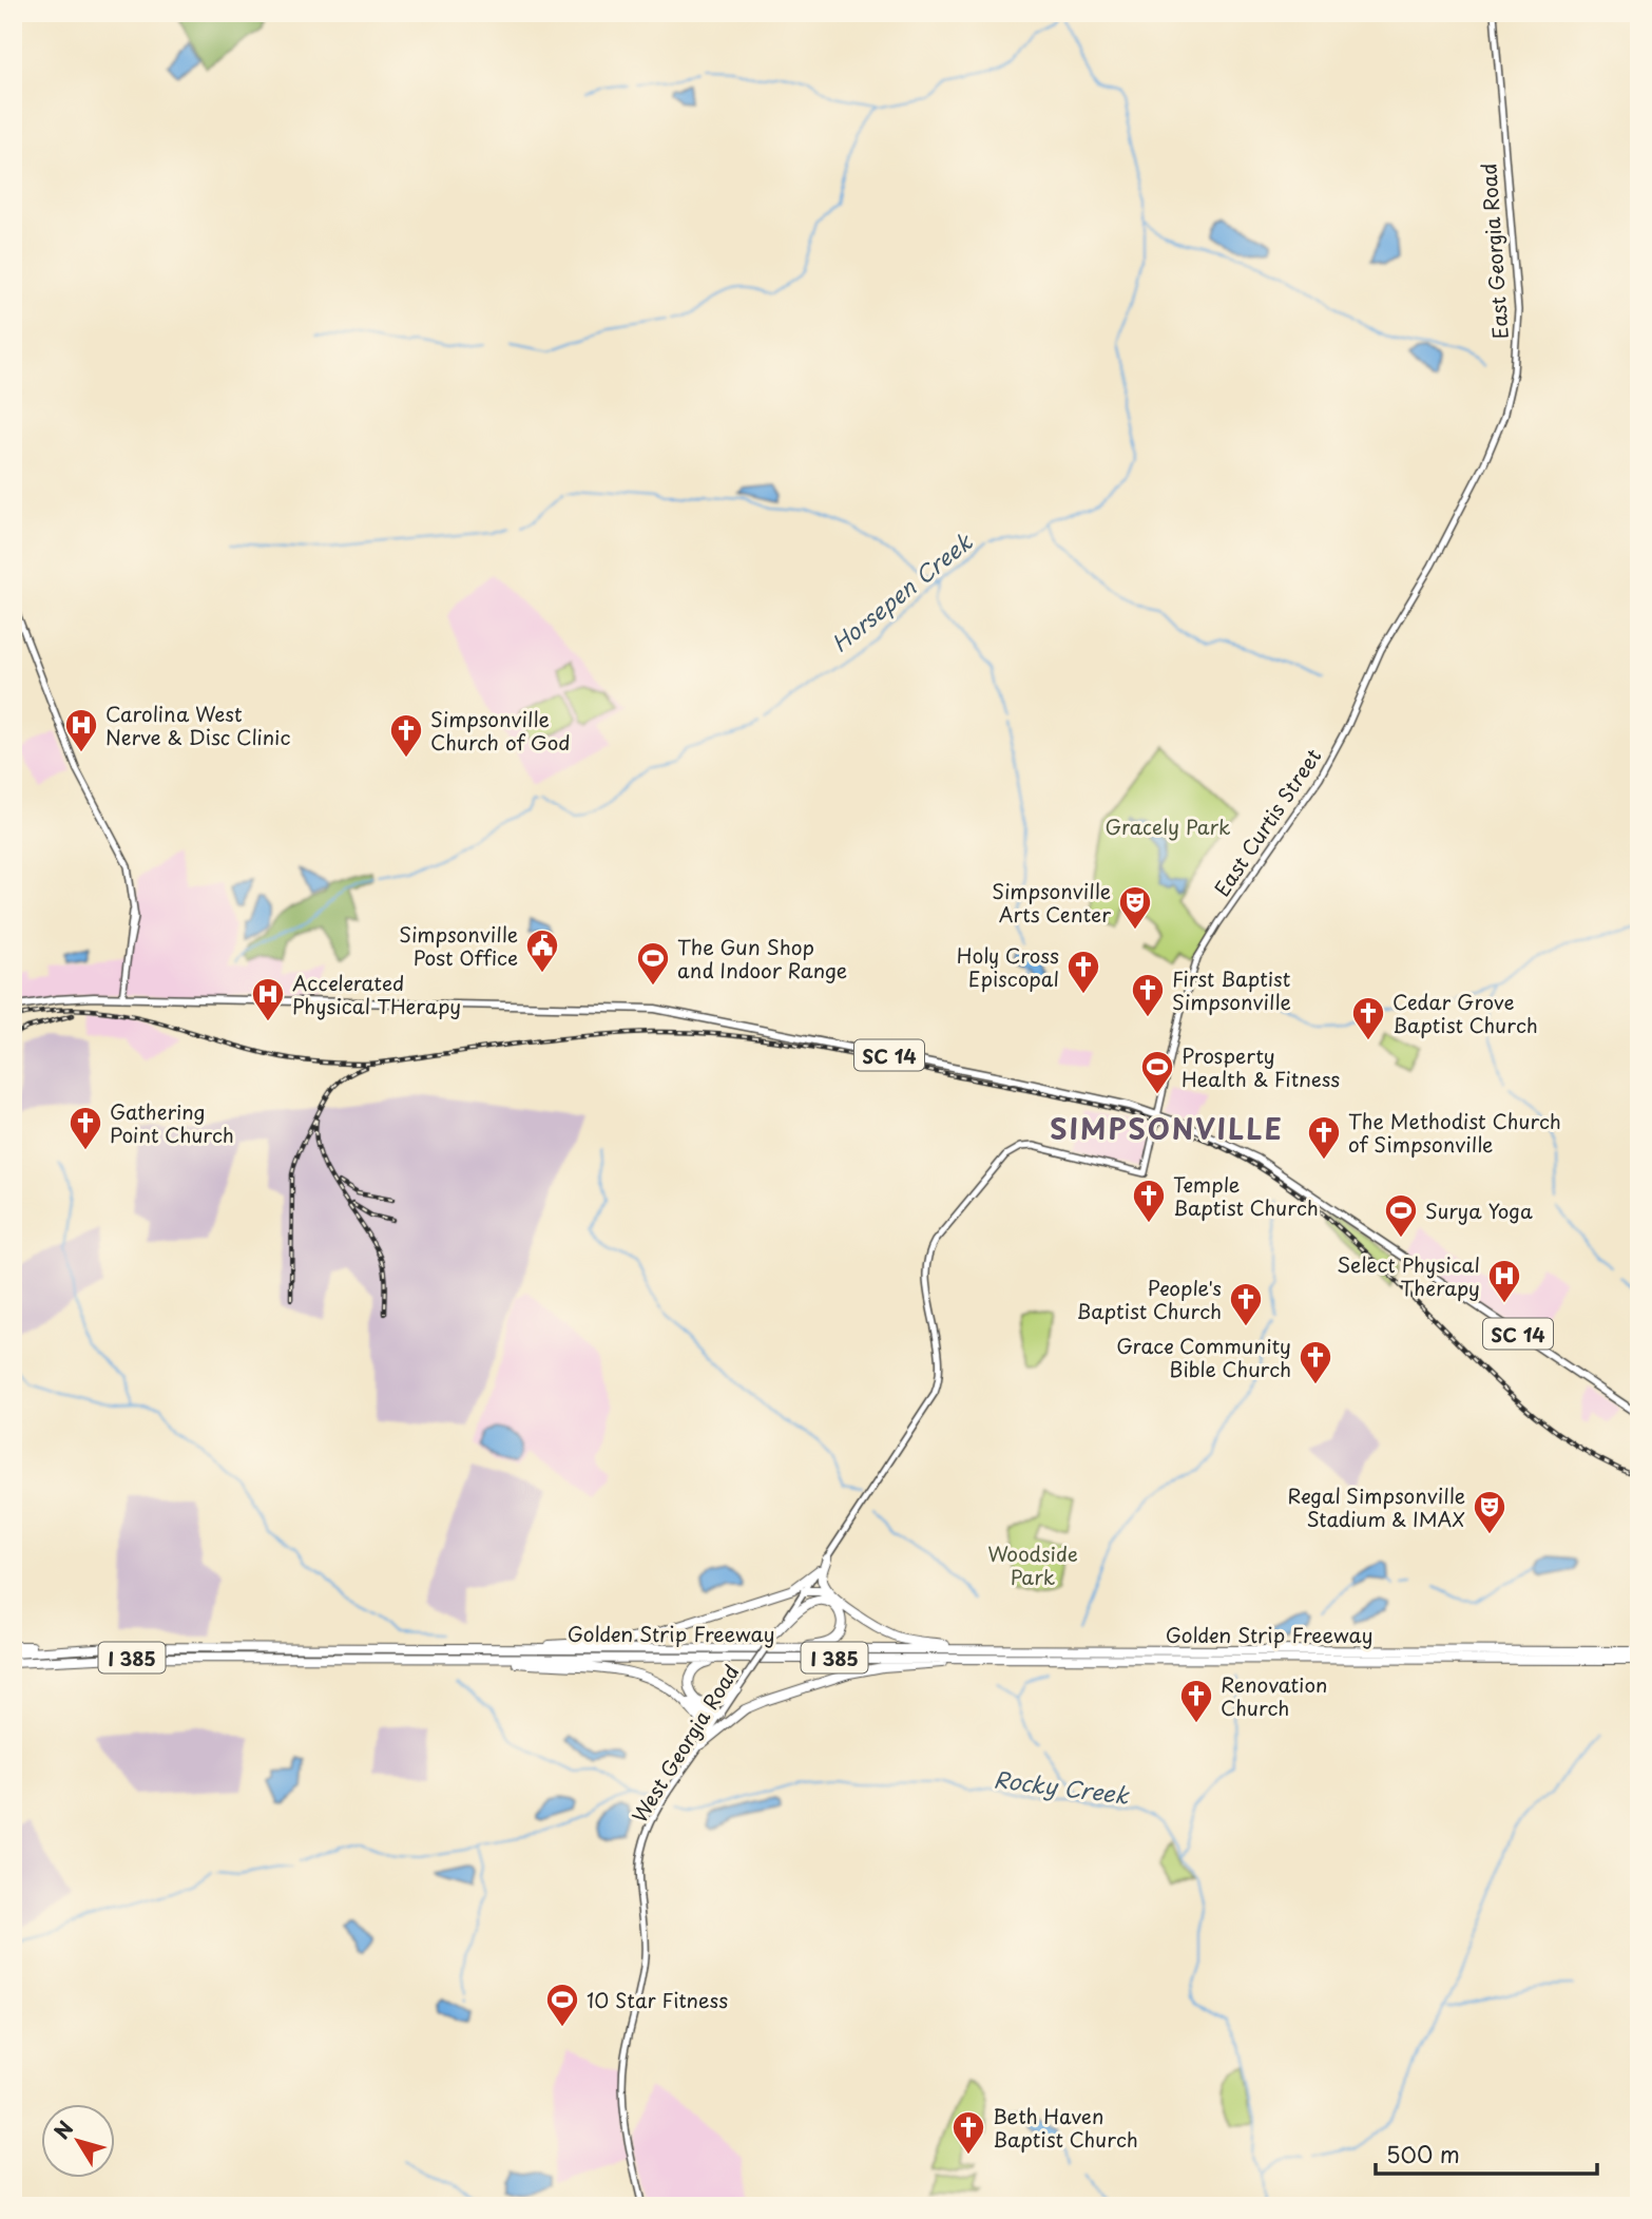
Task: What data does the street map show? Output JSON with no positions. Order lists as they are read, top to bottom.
{
  "streets": {
    "highway": ["Golden Strip Freeway", "I 385"],
    "main road": [
      "East Georgia Road",
      "East Curtis Street",
      "SC 14",
      "West Georgia Road"
    ]
  },
  "crossings": [
    ["East Georgia Road", "East Curtis Street"],
    ["East Curtis Street", "SC 14"],
    ["East Curtis Street", "West Georgia Road"]
  ],
  "districts": ["SIMPSONVILLE"],
  "water": ["Horsepen Creek", "Rocky Creek"],
  "parks": ["Gracely Park", "Woodside Park"],
  "places": {
    "hospital": ["Carolina West Nerve & Disc Clinic", "Accelerated Physical THerapy", "Select Physical Therapy"],
    "church": [
      "Simpsonville Church of God",
      "Holy Cross Episcopal",
      "First Baptist Simpsonville",
      "Cedar Grove Baptist Church",
      "Gathering Point Church",
      "The Methodist Church of Simpsonville",
      "Temple Baptist Church",
      "People's Baptist Church",
      "Grace Community Bible Church",
      "Renovation Church",
      "Beth Haven Baptist Church"
    ],
    "theatre": ["Simpsonville Arts Center", "Regal Simpsonville Stadium & IMAX"],
    "public building": ["Simpsonville Post Office"],
    "sports": [
      "The Gun Shop and Indoor Range",
      "Prosperty Health & Fitness",
      "Surya Yoga",
      "10 Star Fitness"
    ]
  },
  "scale_bar": "500 m",
  "north": "top left"
}
